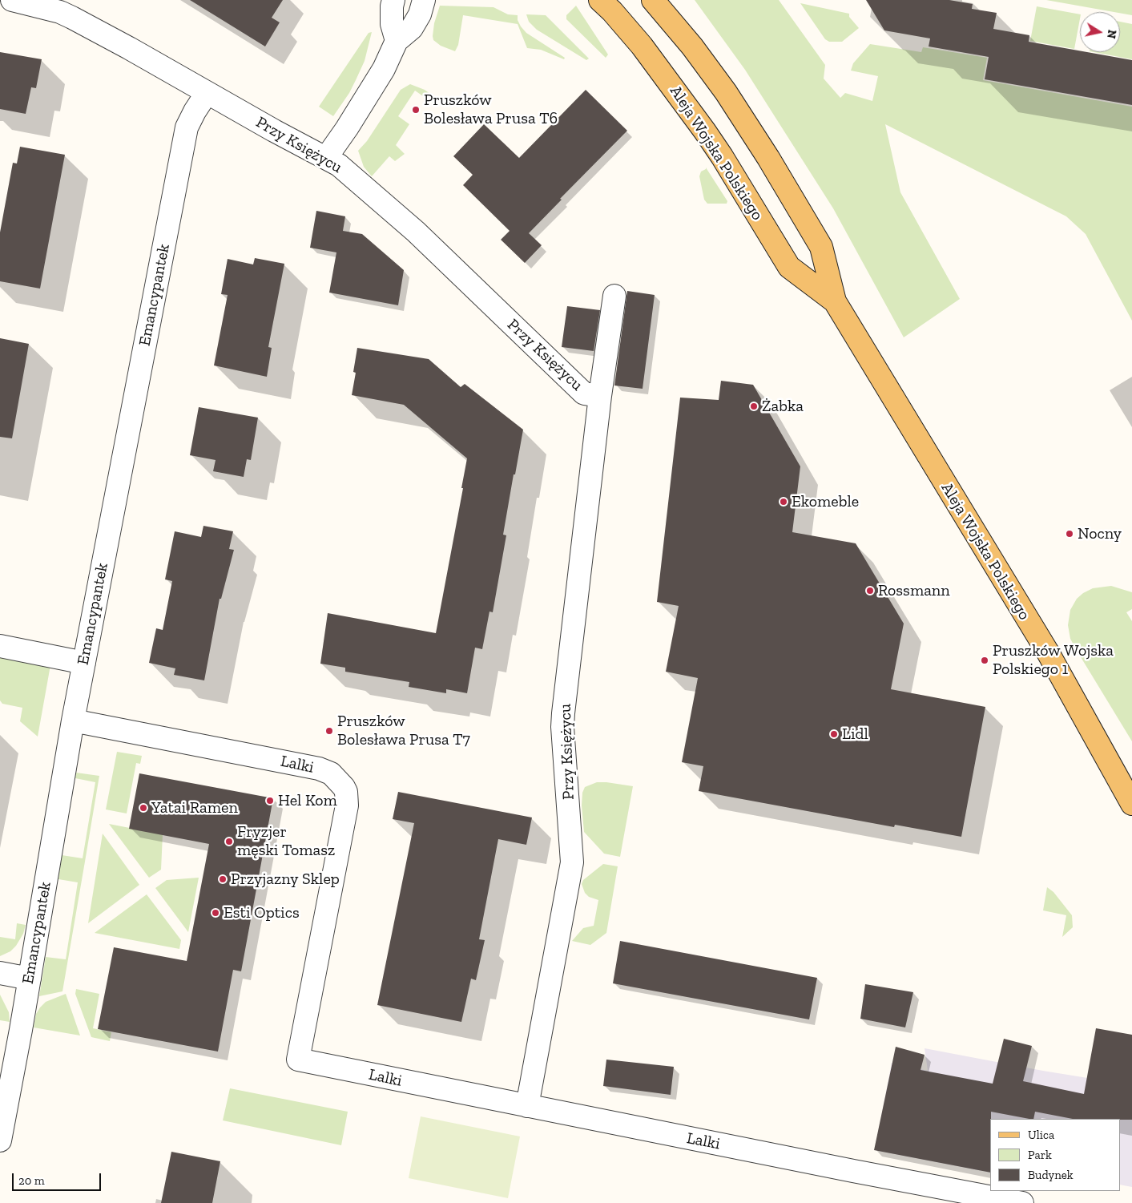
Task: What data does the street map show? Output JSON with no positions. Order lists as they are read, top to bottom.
{
  "streets": {
    "main road": ["Aleja Wojska Polskiego"],
    "street": ["Przy Księżycu", "Emancypantek", "Lalki"]
  },
  "crossings": [
    ["Przy Księżycu", "Emancypantek"],
    ["Przy Księżycu", "Lalki"],
    ["Emancypantek", "Lalki"]
  ],
  "places": [
    "Pruszków Bolesława Prusa T6",
    "Żabka",
    "Ekomeble",
    "Nocny",
    "Rossmann",
    "Pruszków Wojska Polskiego 1",
    "Pruszków Bolesława Prusa T7",
    "Lidl",
    "Hel Kom",
    "Yatai Ramen",
    "Fryzjer męski Tomasz",
    "Przyjazny Sklep",
    "Esti Optics"
  ],
  "legend": ["Ulica", "Park", "Budynek"],
  "scale_bar": "20 m",
  "north": "right"
}
